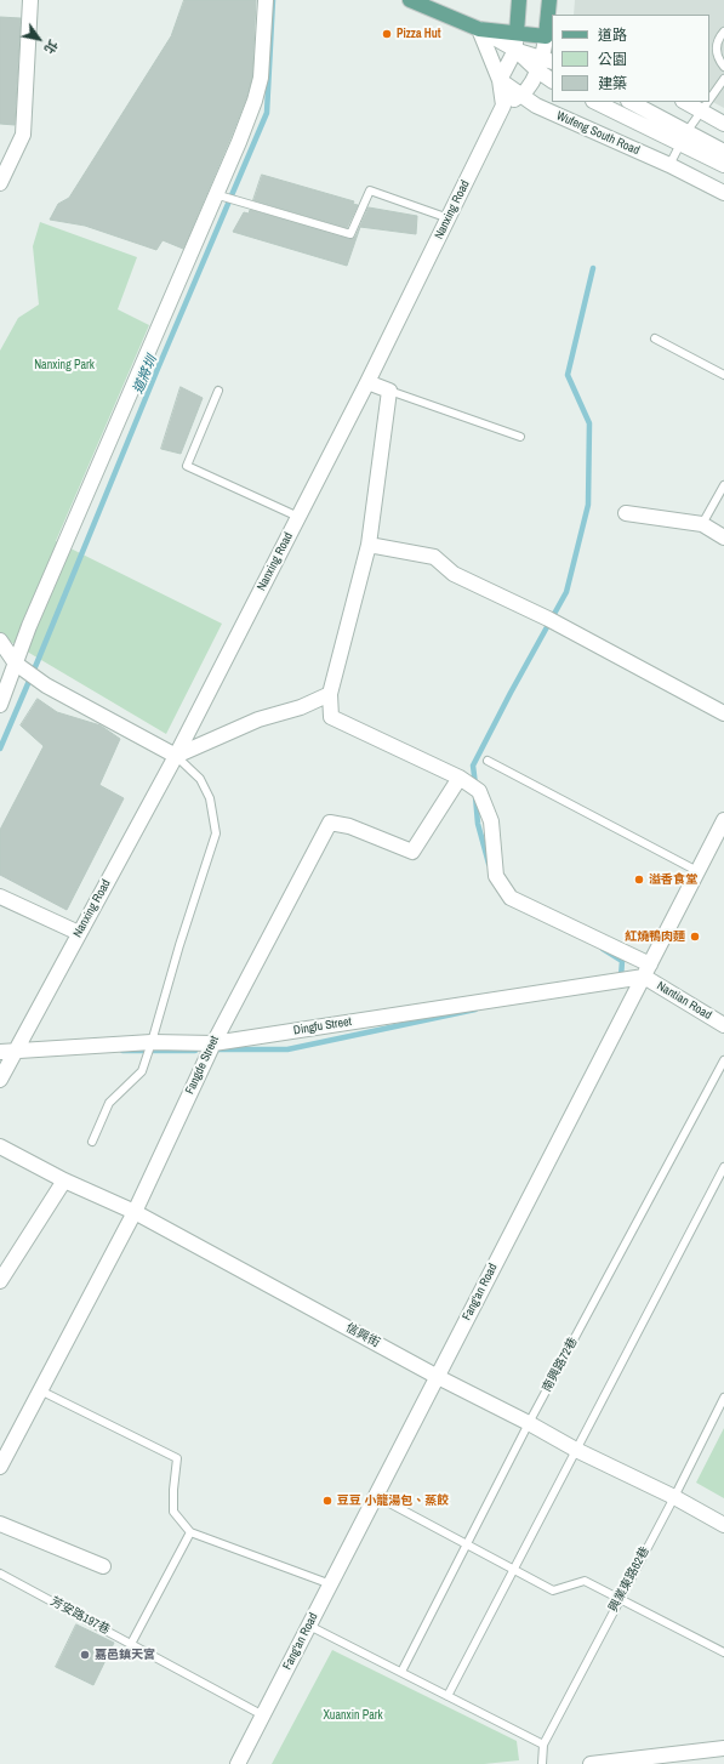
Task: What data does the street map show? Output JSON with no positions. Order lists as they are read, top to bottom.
{
  "streets": {
    "street": [
      "Wufeng South Road",
      "Nanxing Road",
      "Nantian Road",
      "Dingfu Street",
      "Fangde Street",
      "Fang'an Road",
      "信興街"
    ],
    "lane": ["南興路72巷", "興業東路62巷", "芳安路197巷"]
  },
  "crossings": [
    ["Nanxing Road", "Dingfu Street"],
    ["Nantian Road", "Dingfu Street"],
    ["Nantian Road", "Fangde Street"],
    ["Nantian Road", "Fang'an Road"],
    ["Dingfu Street", "Fangde Street"],
    ["Dingfu Street", "Fang'an Road"],
    ["Fangde Street", "信興街"],
    ["Fang'an Road", "信興街"],
    ["Fang'an Road", "芳安路197巷"],
    ["信興街", "南興路72巷"],
    ["信興街", "興業東路62巷"]
  ],
  "water": ["道將圳"],
  "parks": ["Nanxing Park", "Xuanxin Park"],
  "places": [
    "Pizza Hut",
    "溢香食堂",
    "紅燒鴨肉麵",
    "豆豆 小籠湯包、蒸餃",
    "嘉邑鎮天宮"
  ],
  "legend": ["道路", "公園", "建築"],
  "north": "bottom right"
}
